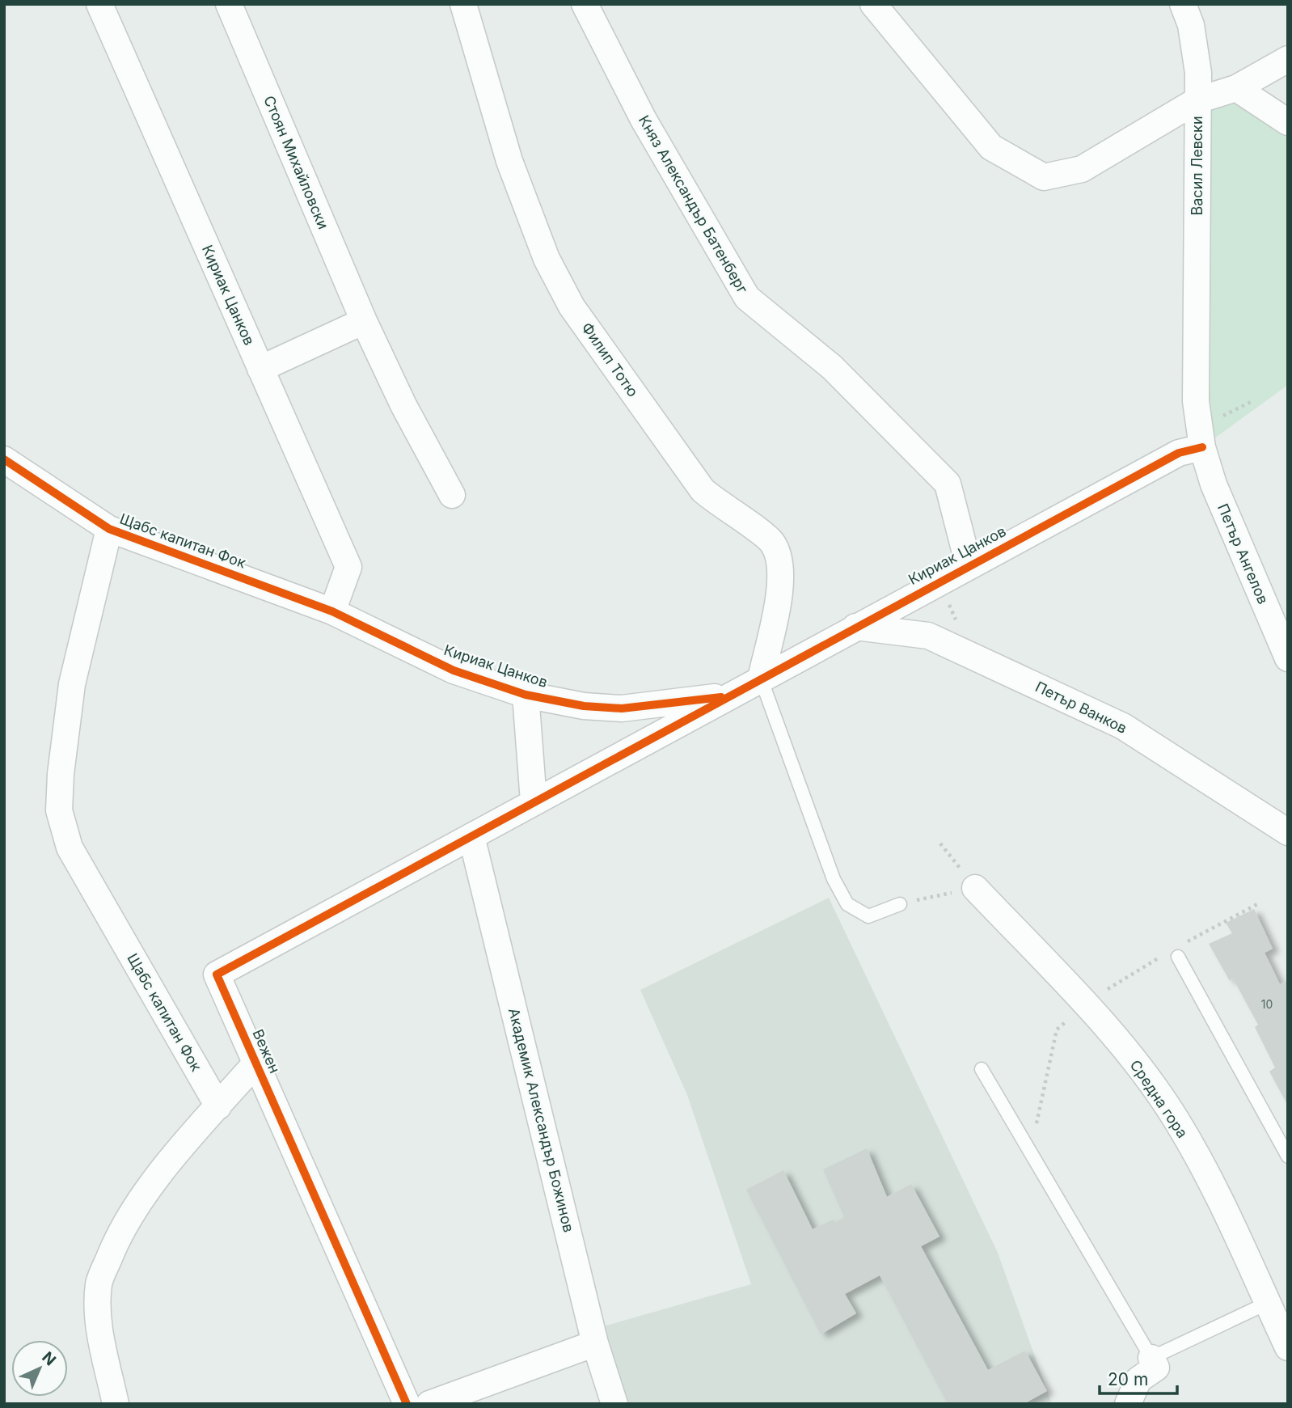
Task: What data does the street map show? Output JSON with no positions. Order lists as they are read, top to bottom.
{
  "streets": {
    "street": [
      "Стоян Михайловски",
      "Васил Левски",
      "Княз Александър Батенберг",
      "Кириак Цанков",
      "Филип Тотю",
      "Щабс капитан Фок",
      "Петър Ангелов",
      "Петър Ванков",
      "Вежен",
      "Средна гора",
      "Академик Александър Божинов"
    ]
  },
  "crossings": [
    ["Васил Левски", "Кириак Цанков"],
    ["Васил Левски", "Петър Ангелов"],
    ["Княз Александър Батенберг", "Кириак Цанков"],
    ["Кириак Цанков", "Филип Тотю"],
    ["Кириак Цанков", "Щабс капитан Фок"],
    ["Кириак Цанков", "Петър Ангелов"],
    ["Кириак Цанков", "Петър Ванков"],
    ["Кириак Цанков", "Вежен"],
    ["Кириак Цанков", "Академик Александър Божинов"],
    ["Щабс капитан Фок", "Вежен"],
    ["Вежен", "Академик Александър Божинов"]
  ],
  "house_numbers": ["10"],
  "scale_bar": "20 m",
  "north": "top right"
}
